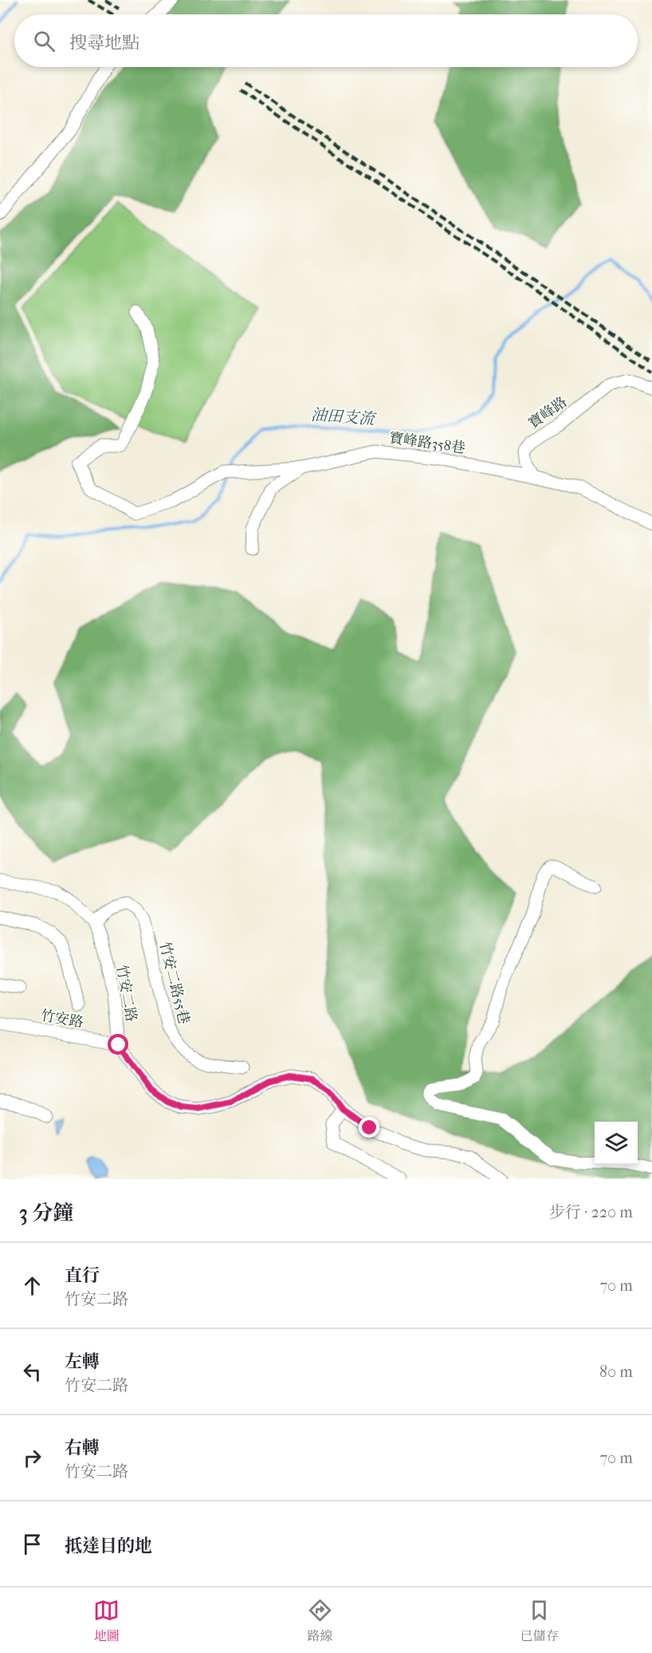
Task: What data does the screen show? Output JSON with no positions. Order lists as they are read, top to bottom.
{
  "streets": {
    "street": [
      "寶峰路",
      "寶峰路358巷",
      "竹安二路55巷",
      "竹安二路",
      "竹安路"
    ]
  },
  "crossings": [
    ["寶峰路", "寶峰路358巷"],
    ["竹安二路55巷", "竹安二路"],
    ["竹安二路", "竹安路"]
  ],
  "water": ["油田支流"],
  "page": {
    "search": "搜尋地點",
    "heading": ["3 分鐘", "步行 · 220 m"],
    "list": [
      ["直行", "竹安二路", "70 m"],
      ["左轉", "竹安二路", "80 m"],
      ["右轉", "竹安二路", "70 m"],
      "抵達目的地"
    ],
    "nav": ["地圖", "路線", "已儲存"]
  }
}
